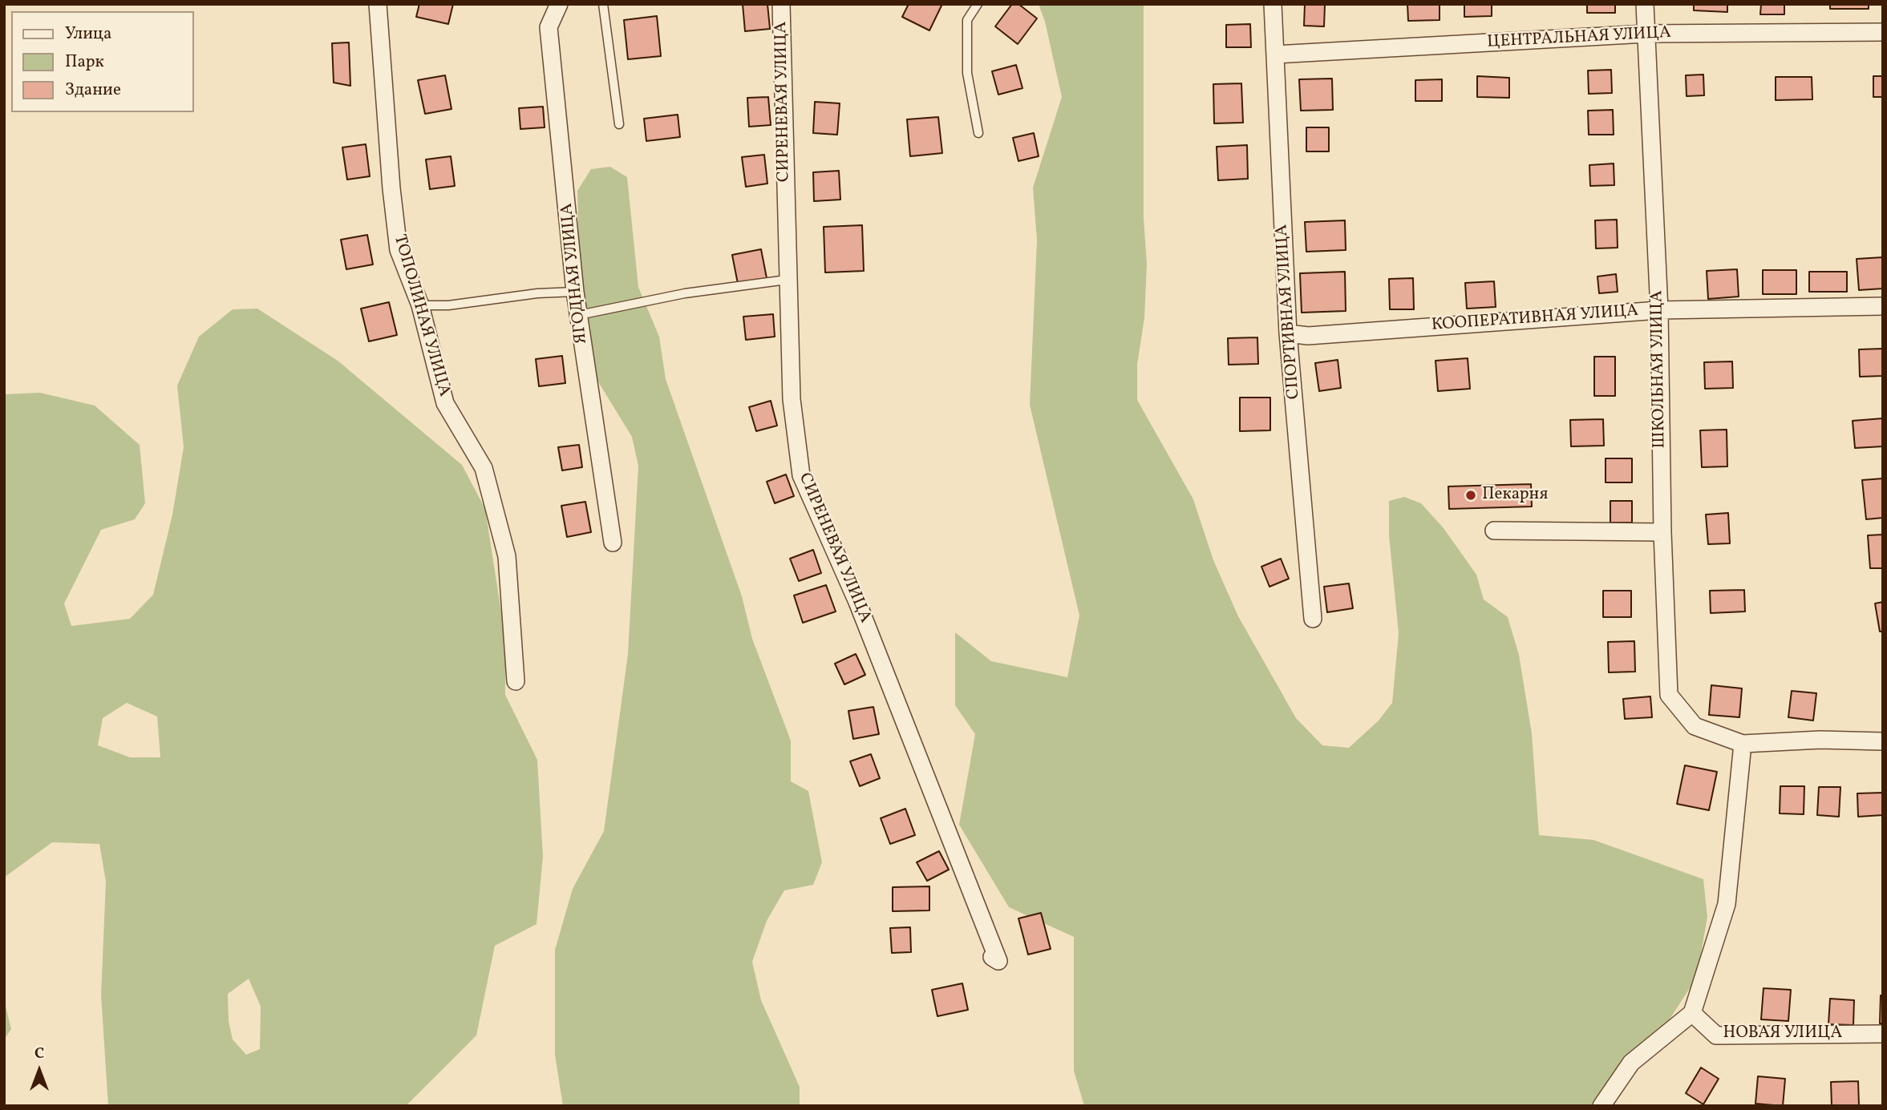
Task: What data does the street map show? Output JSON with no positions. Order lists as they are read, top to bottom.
{
  "streets": {
    "street": [
      "ЦЕНТРАЛЬНАЯ УЛИЦА",
      "СИРЕНЕВАЯ УЛИЦА",
      "ЯГОДНАЯ УЛИЦА",
      "СПОРТИВНАЯ УЛИЦА",
      "ТОПОЛИНАЯ УЛИЦА",
      "КООПЕРАТИВНАЯ УЛИЦА",
      "ШКОЛЬНАЯ УЛИЦА",
      "НОВАЯ УЛИЦА"
    ]
  },
  "crossings": [
    ["ЦЕНТРАЛЬНАЯ УЛИЦА", "СПОРТИВНАЯ УЛИЦА"],
    ["ЦЕНТРАЛЬНАЯ УЛИЦА", "ШКОЛЬНАЯ УЛИЦА"],
    ["СПОРТИВНАЯ УЛИЦА", "КООПЕРАТИВНАЯ УЛИЦА"],
    ["КООПЕРАТИВНАЯ УЛИЦА", "ШКОЛЬНАЯ УЛИЦА"]
  ],
  "places": ["Пекарня"],
  "legend": ["Улица", "Парк", "Здание"],
  "north": "top"
}
